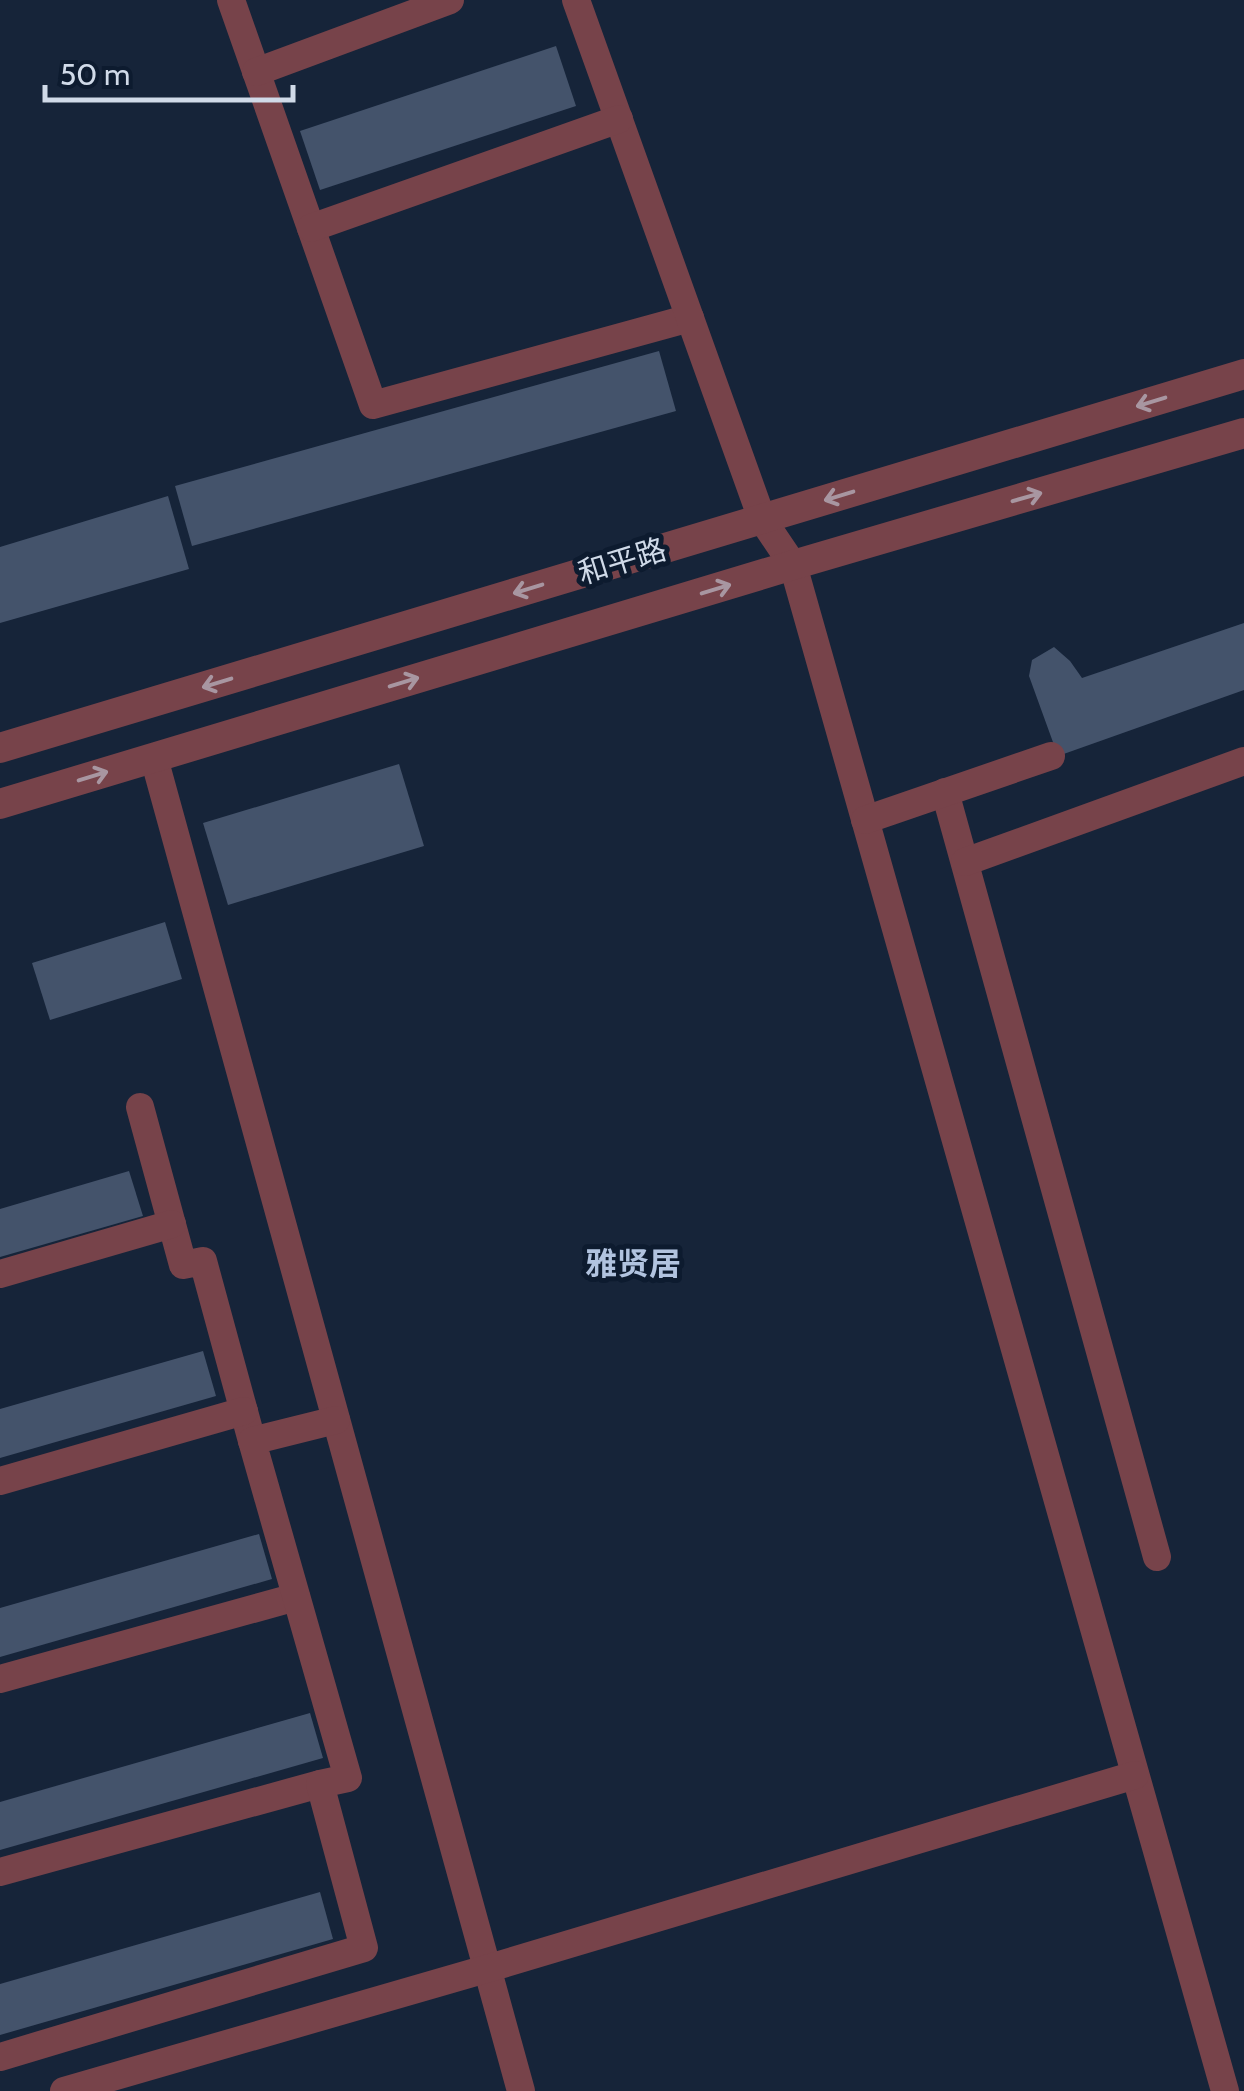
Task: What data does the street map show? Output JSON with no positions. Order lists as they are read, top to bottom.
{
  "streets": {
    "street": ["和平路"]
  },
  "districts": ["雅贤居"],
  "scale_bar": "50 m"
}
